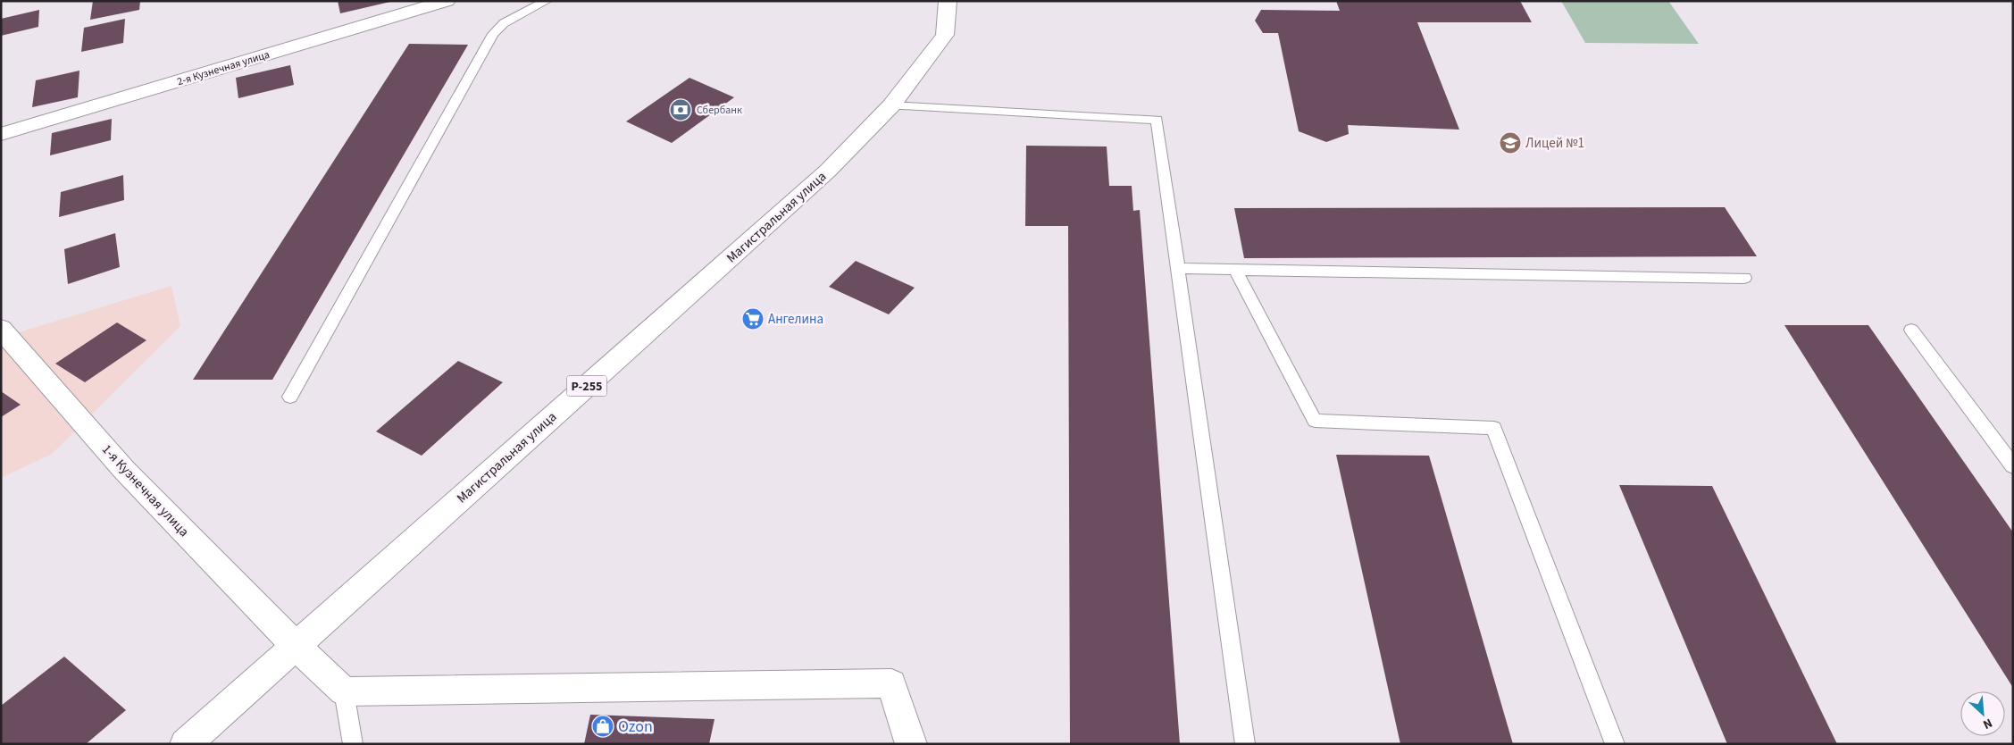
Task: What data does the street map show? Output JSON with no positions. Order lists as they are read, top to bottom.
{
  "streets": {
    "street": [
      "2-я Кузнечная улица",
      "Магистральная улица",
      "Р-255",
      "1-я Кузнечная улица"
    ]
  },
  "crossings": [
    ["Магистральная улица", "1-я Кузнечная улица"]
  ],
  "places": {
    "bank": ["Сбербанк"],
    "school or university": ["Лицей №1"],
    "supermarket": ["Ангелина"],
    "shop": ["Ozon"]
  },
  "north": "bottom right"
}
